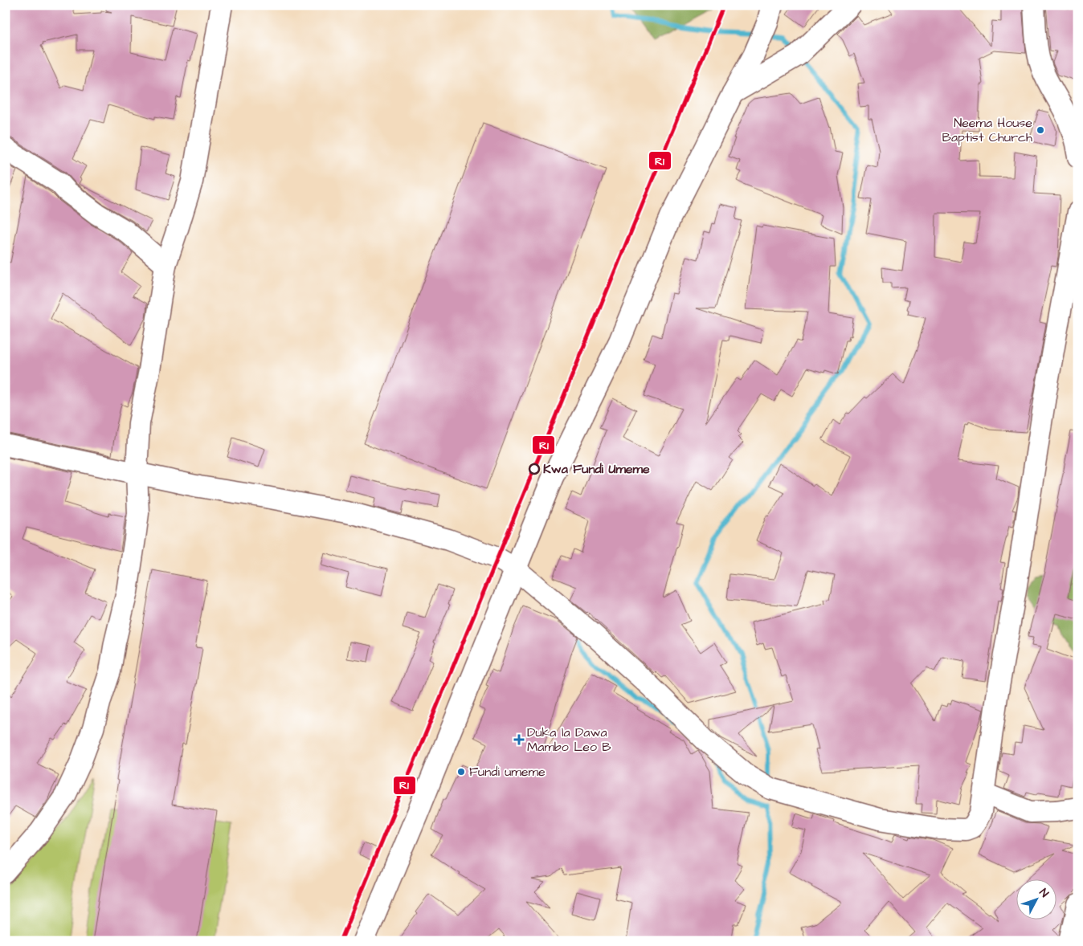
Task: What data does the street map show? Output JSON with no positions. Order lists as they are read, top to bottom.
{
  "places": {
    "other": ["Neema House Baptist Church", "Kwa Fundi Umeme", "Fundi umeme"],
    "health": ["Duka la Dawa Mambo Leo B"]
  },
  "lines": ["transit line R1"],
  "north": "top right"
}
